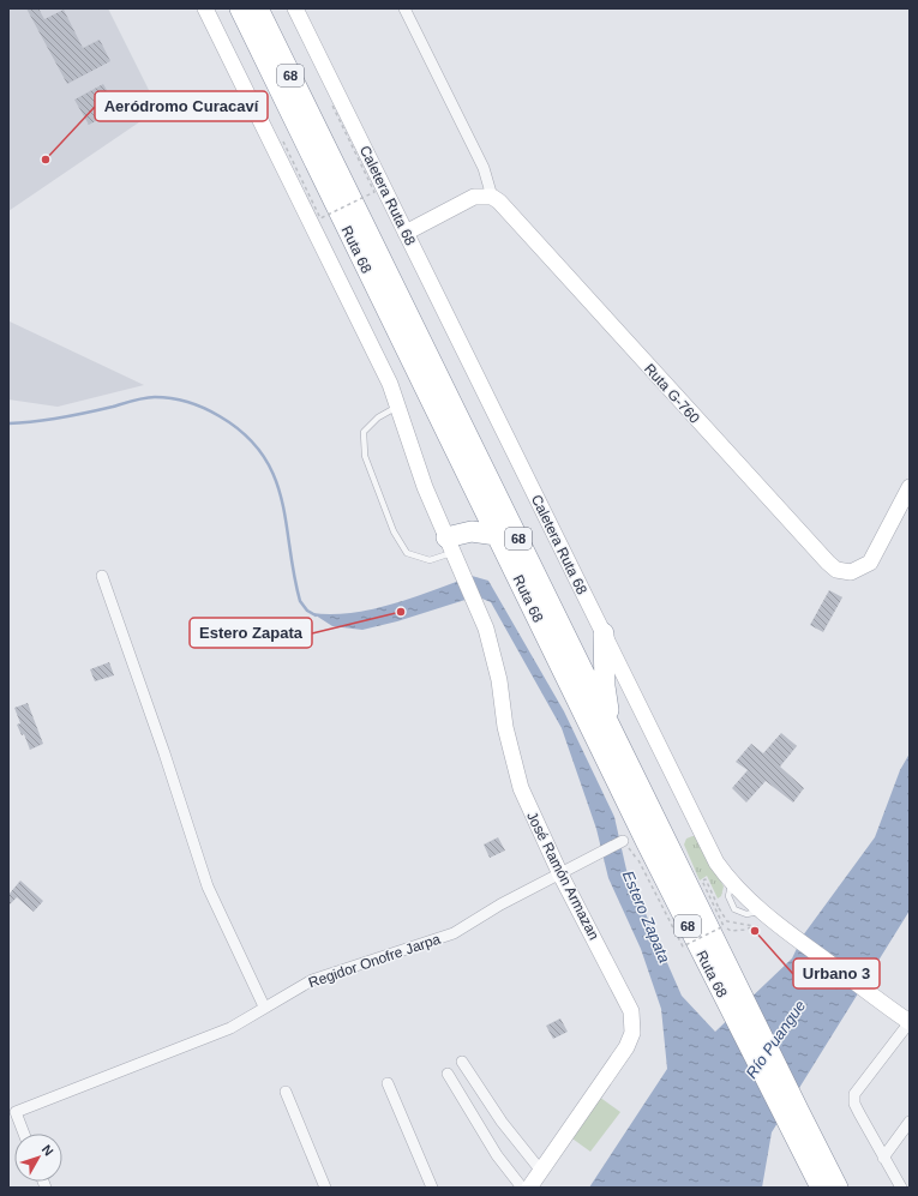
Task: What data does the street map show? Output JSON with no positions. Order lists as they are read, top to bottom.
{
  "streets": {
    "highway": ["68", "Ruta 68"],
    "street": [
      "Caletera Ruta 68",
      "Ruta G-760",
      "José Ramón Armazan",
      "Regidor Onofre Jarpa"
    ]
  },
  "crossings": [
    ["José Ramón Armazan", "Regidor Onofre Jarpa"]
  ],
  "water": ["Estero Zapata", "Río Puangue"],
  "places": ["Aeródromo Curacaví", "Estero Zapata", "Urbano 3"],
  "north": "top right"
}
